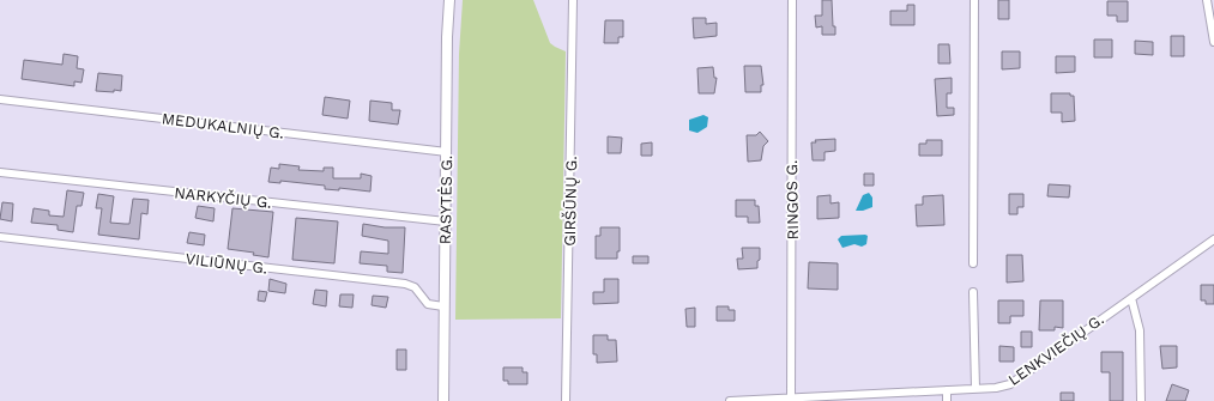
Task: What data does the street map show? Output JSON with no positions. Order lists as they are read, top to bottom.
{
  "streets": {
    "main road": ["RASYTĖS G."],
    "street": [
      "MEDUKALNIŲ G.",
      "NARKYČIŲ G.",
      "RINGOS G.",
      "GIRŠŪNŲ G.",
      "VILIŪNŲ G.",
      "LENKVIEČIŲ G."
    ]
  },
  "crossings": [
    ["MEDUKALNIŲ G.", "RASYTĖS G."],
    ["NARKYČIŲ G.", "RASYTĖS G."],
    ["RASYTĖS G.", "VILIŪNŲ G."],
    ["RINGOS G.", "LENKVIEČIŲ G."]
  ]
}
